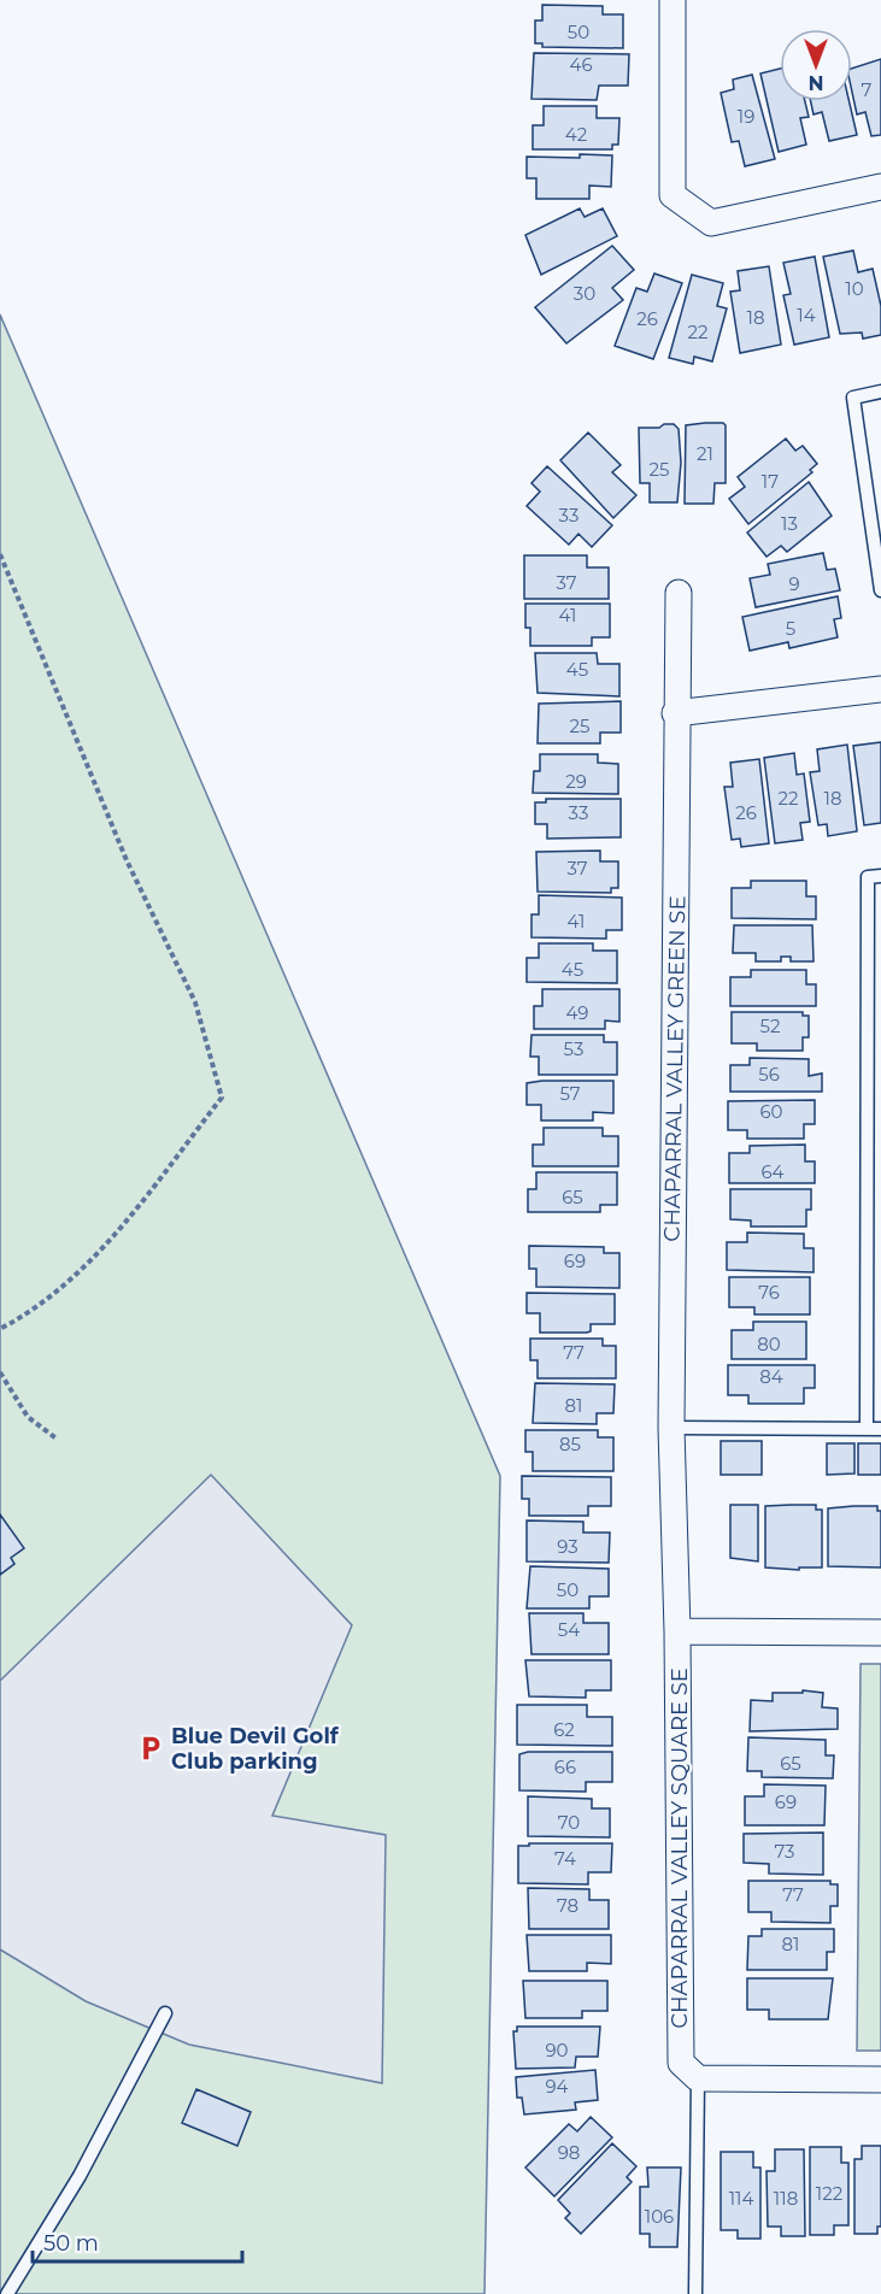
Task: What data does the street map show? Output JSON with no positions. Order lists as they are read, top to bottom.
{
  "streets": {
    "street": ["CHAPARRAL VALLEY GREEN SE", "CHAPARRAL VALLEY SQUARE SE"]
  },
  "crossings": [
    ["CHAPARRAL VALLEY GREEN SE", "CHAPARRAL VALLEY SQUARE SE"]
  ],
  "places": {
    "parking": ["Blue Devil Golf Club parking"]
  },
  "house_numbers": [
    "50",
    "46",
    "7",
    "19",
    "42",
    "10",
    "30",
    "14",
    "18",
    "26",
    "22",
    "21",
    "25",
    "17",
    "33",
    "13",
    "37",
    "9",
    "41",
    "5",
    "45",
    "25",
    "29",
    "22",
    "18",
    "33",
    "26",
    "37",
    "41",
    "45",
    "49",
    "52",
    "53",
    "56",
    "57",
    "60",
    "64",
    "65",
    "69",
    "76",
    "80",
    "77",
    "84",
    "81",
    "85",
    "93",
    "50",
    "54",
    "62",
    "65",
    "66",
    "69",
    "70",
    "73",
    "74",
    "77",
    "78",
    "81",
    "90",
    "94",
    "98",
    "122",
    "114",
    "118",
    "106"
  ],
  "scale_bar": "50 m",
  "north": "bottom"
}
